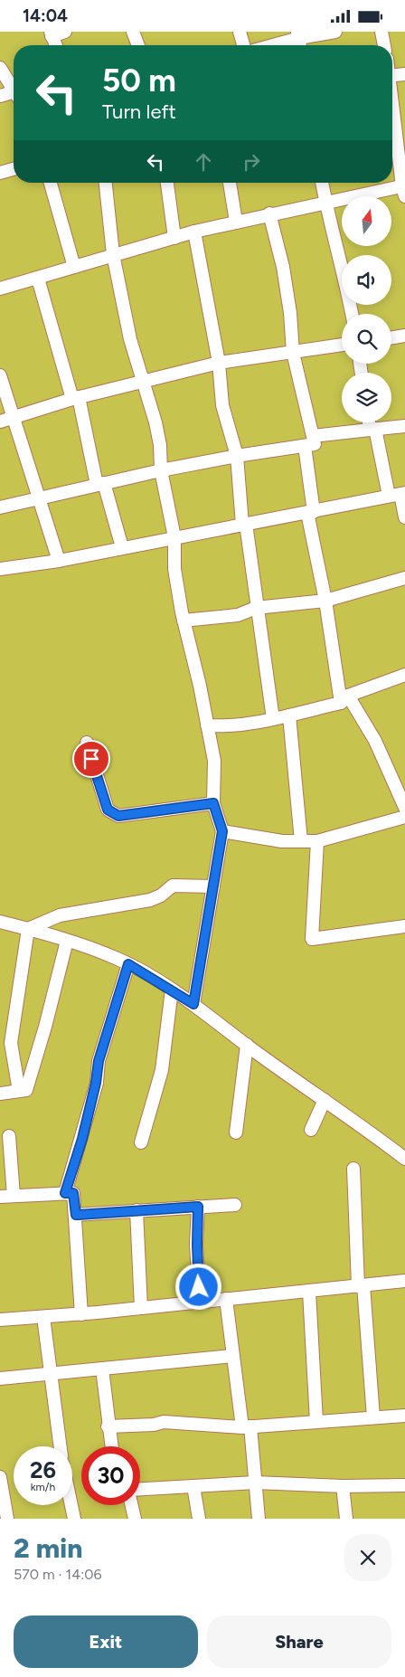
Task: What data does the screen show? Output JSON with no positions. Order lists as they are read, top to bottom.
{
  "north": "top",
  "page": {
    "status": "14:04",
    "turn": ["50 m", "Turn left"],
    "speed": "26 km/h",
    "limit": "30",
    "heading": ["2 min", "570 m · 14:06"],
    "buttons": ["Exit", "Share"]
  }
}
